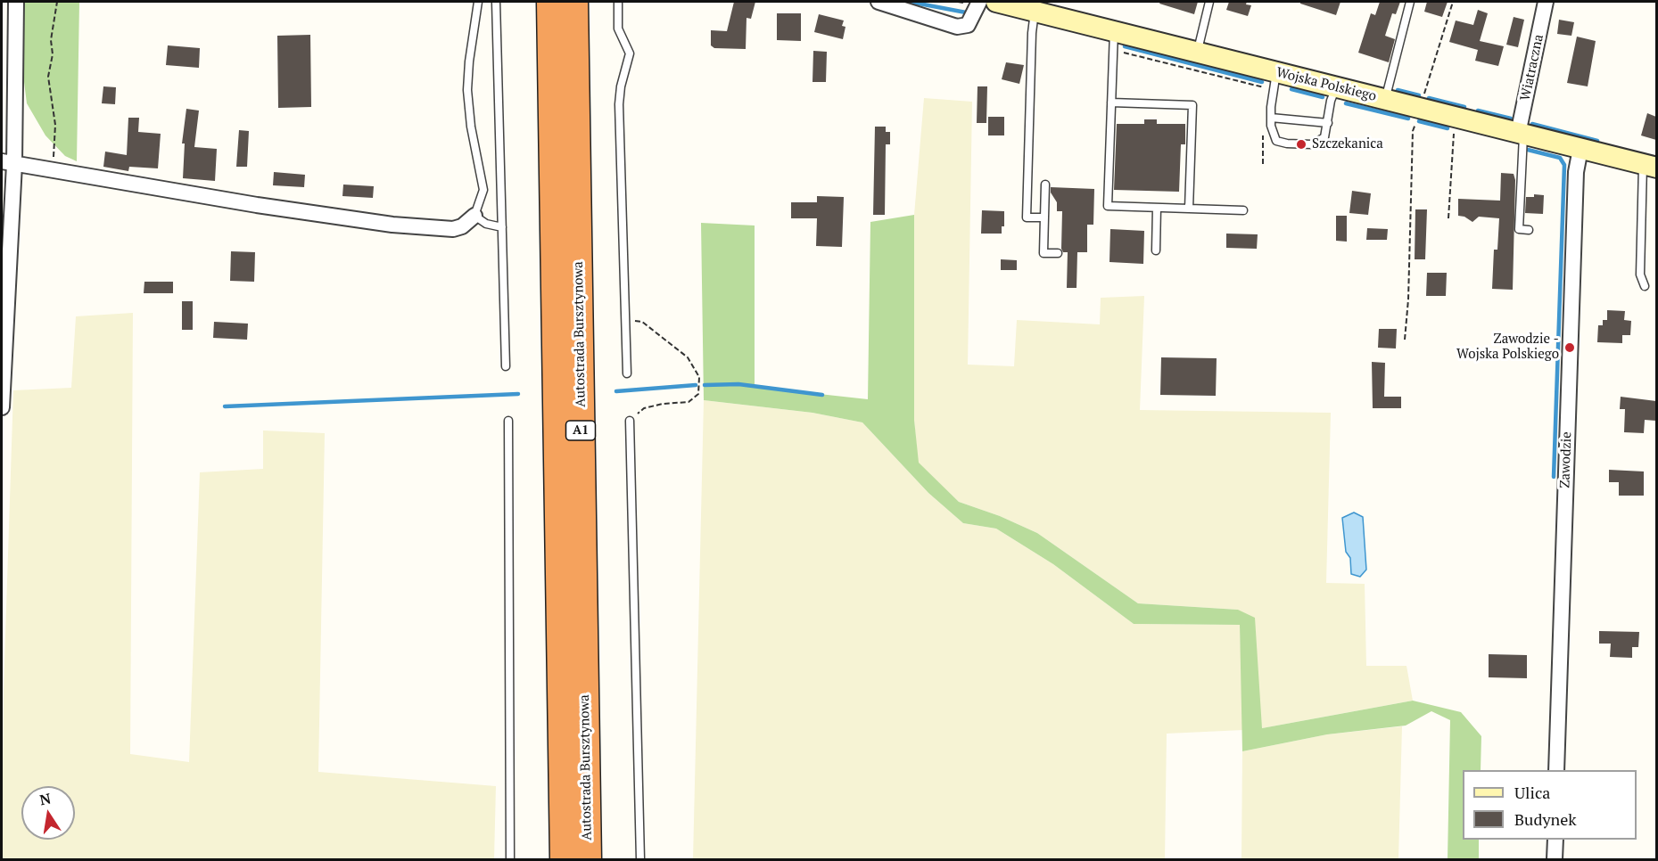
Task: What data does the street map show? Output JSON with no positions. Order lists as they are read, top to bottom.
{
  "streets": {
    "highway": ["Autostrada Bursztynowa", "A1"],
    "main road": ["Wojska Polskiego"],
    "street": ["Wiatraczna", "Zawodzie"]
  },
  "crossings": [
    ["Wiatraczna", "Wojska Polskiego"],
    ["Wojska Polskiego", "Zawodzie"]
  ],
  "places": ["Szczekanica", "Zawodzie - Wojska Polskiego"],
  "legend": ["Ulica", "Budynek"],
  "north": "top"
}
